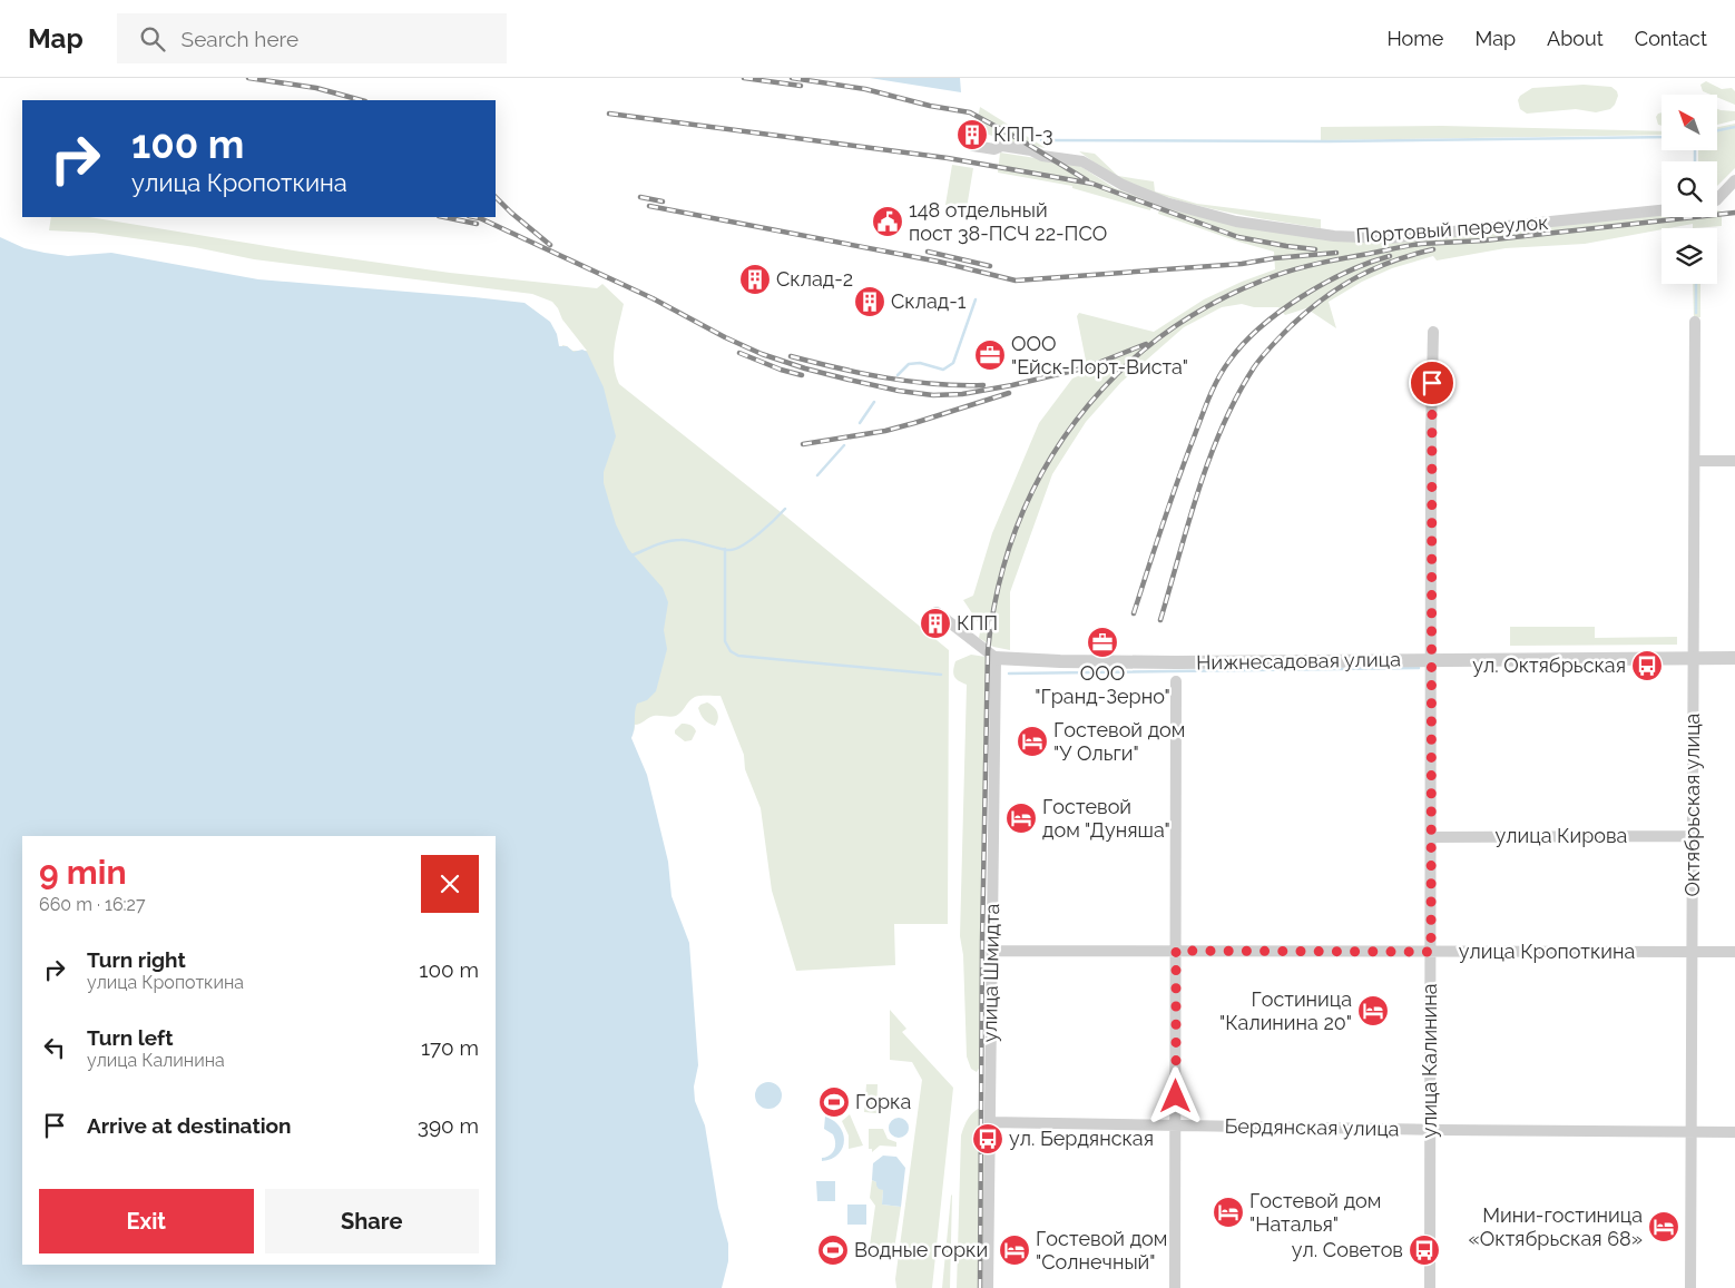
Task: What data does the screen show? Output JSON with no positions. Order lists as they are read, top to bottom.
{
  "streets": {
    "street": [
      "Портовый переулок",
      "Нижнесадовая улица",
      "Октябрьская улица",
      "улица Кирова",
      "улица Кропоткина",
      "улица Шмидта",
      "улица Калинина",
      "Бердянская улица"
    ]
  },
  "crossings": [
    ["Нижнесадовая улица", "Октябрьская улица"],
    ["Нижнесадовая улица", "улица Шмидта"],
    ["Нижнесадовая улица", "улица Калинина"],
    ["Октябрьская улица", "улица Кирова"],
    ["Октябрьская улица", "улица Кропоткина"],
    ["Октябрьская улица", "Бердянская улица"],
    ["улица Кирова", "улица Калинина"],
    ["улица Кропоткина", "улица Шмидта"],
    ["улица Кропоткина", "улица Калинина"],
    ["улица Шмидта", "Бердянская улица"],
    ["улица Калинина", "Бердянская улица"]
  ],
  "places": {
    "building": [
      "КПП-3",
      "Склад-2",
      "Склад-1",
      "КПП"
    ],
    "public building": ["148 отдельный пост 38-ПСЧ 22-ПСО"],
    "office": ["ООО \"Ейск-Порт-Виста\"", "ООО \"Гранд-Зерно\""],
    "bus stop": ["ул. Октябрьская", "ул. Бердянская", "ул. Советов"],
    "hotel": [
      "Гостевой дом \"У Ольги\"",
      "Гостевой дом \"Дуняша\"",
      "Гостиница \"Калинина 20\"",
      "Гостевой дом \"Наталья\"",
      "Мини-гостиница «Октябрьская 68»",
      "Гостевой дом \"Солнечный\""
    ],
    "sports": ["Горка", "Водные горки"]
  },
  "north": "top left",
  "page": {
    "header": "Map",
    "search": "Search here",
    "nav": [
      "Home",
      "Map",
      "About",
      "Contact"
    ],
    "turn": ["100 m", "улица Кропоткина"],
    "heading": ["9 min", "660 m · 16:27"],
    "list": [
      {
        "name": "Turn right",
        "note": "улица Кропоткина",
        "value": "100 m"
      },
      {
        "name": "Turn left",
        "note": "улица Калинина",
        "value": "170 m"
      },
      {
        "name": "Arrive at destination",
        "value": "390 m"
      }
    ],
    "buttons": ["Exit", "Share"]
  }
}
